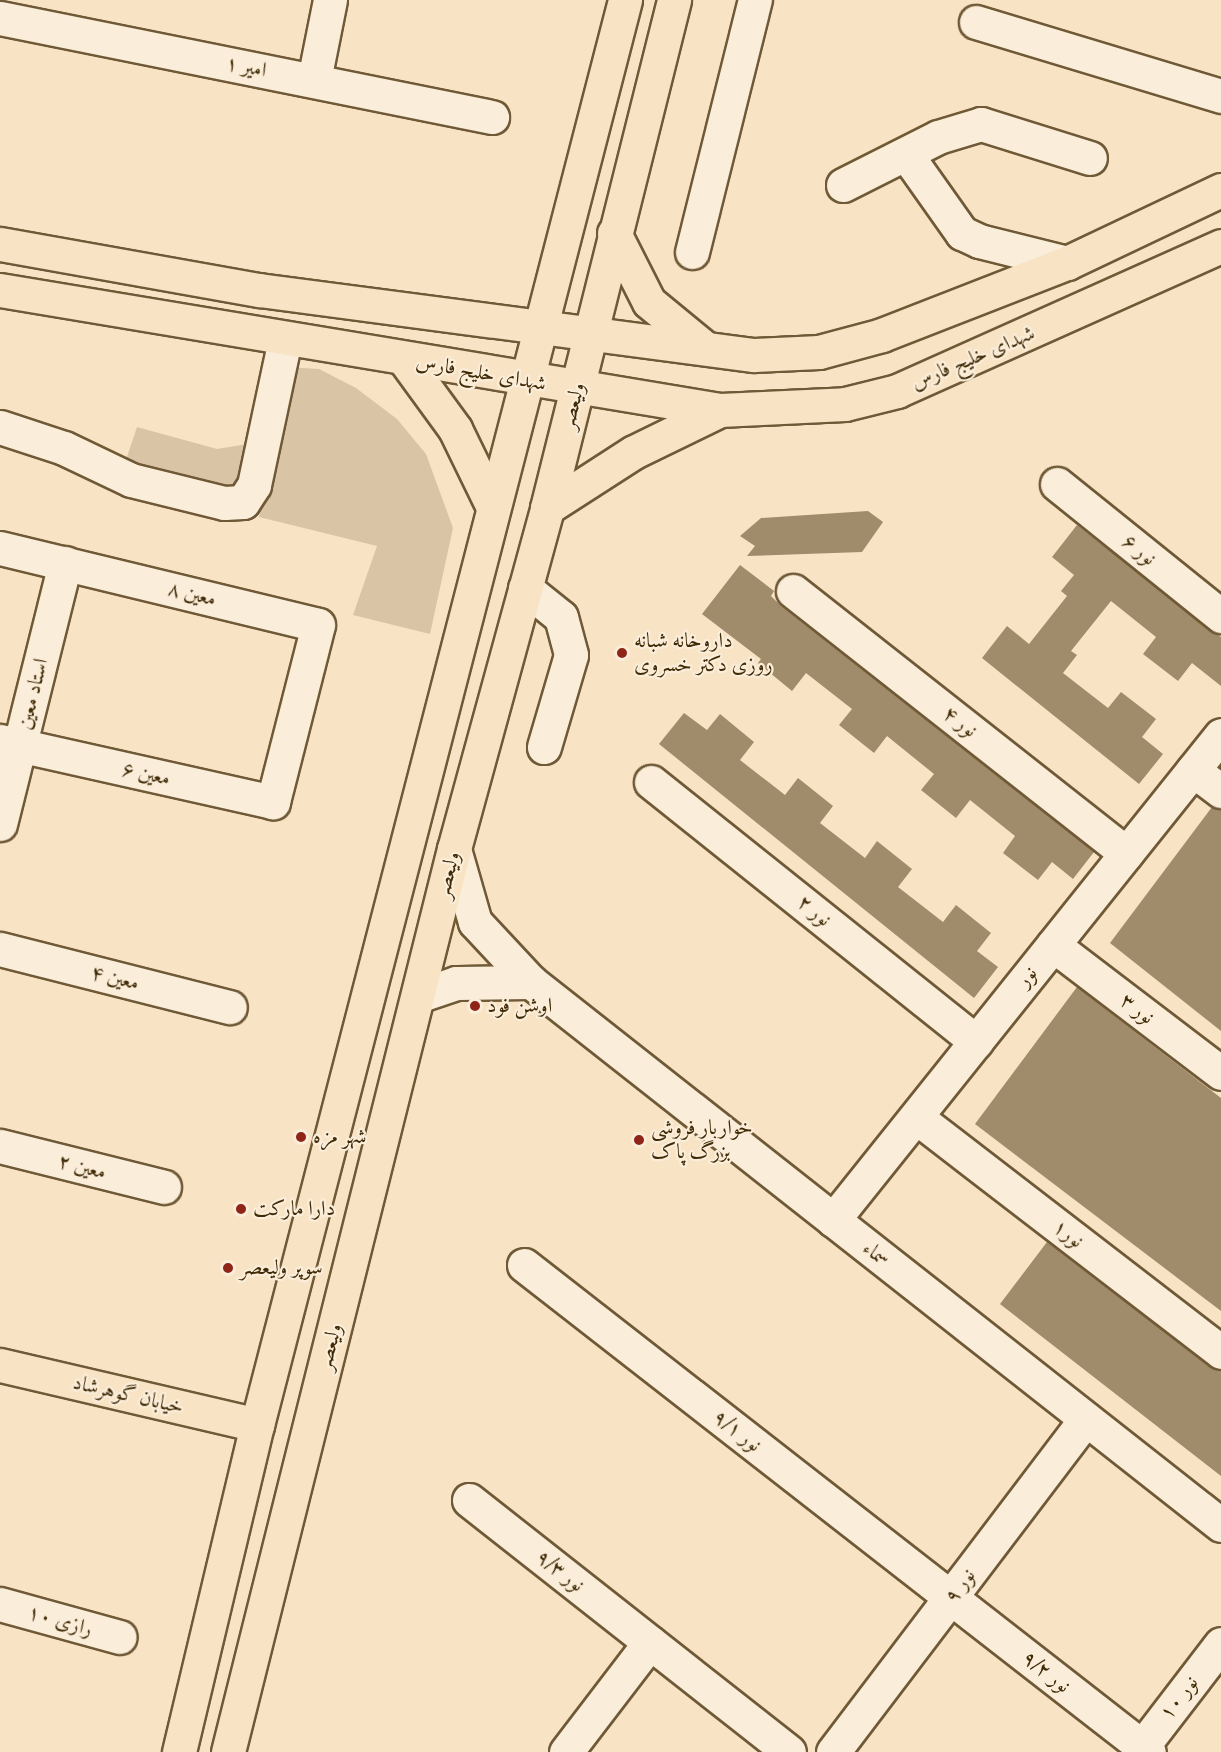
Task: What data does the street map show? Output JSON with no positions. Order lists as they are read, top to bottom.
{
  "streets": {
    "main road": ["شهدای خلیج فارس", "ولیعصر", "خیابان گوهرشاد"],
    "street": [
      "امیر ۱",
      "نور ۶",
      "معین ۸",
      "استاد معین",
      "نور ۴",
      "معین ۶",
      "نور ۲",
      "نور",
      "معین ۴",
      "نور ۳",
      "معین ۲",
      "نور۱",
      "سماء",
      "نور ۹/۱",
      "نور ۹/۳",
      "نور ۹",
      "رازی ۱۰",
      "نور ۹/۲",
      "نور ۱۰"
    ]
  },
  "crossings": [
    ["شهدای خلیج فارس", "ولیعصر"],
    ["ولیعصر", "سماء"],
    ["معین ۸", "استاد معین"],
    ["معین ۸", "معین ۶"],
    ["استاد معین", "معین ۶"],
    ["نور ۴", "نور"],
    ["نور ۲", "نور"],
    ["نور", "نور ۳"],
    ["نور", "نور۱"],
    ["نور", "سماء"],
    ["سماء", "نور ۹"],
    ["نور ۹/۱", "نور ۹"],
    ["نور ۹/۱", "نور ۹/۲"],
    ["نور ۹", "نور ۹/۲"],
    ["نور ۹/۲", "نور ۱۰"]
  ],
  "places": [
    "داروخانه شبانه روزی دکتر خسروی",
    "اوشن فود",
    "شهر مزه",
    "خواربار فروشی بزرگ پاک",
    "دارا مارکت",
    "سوپر ولیعصر"
  ]
}
